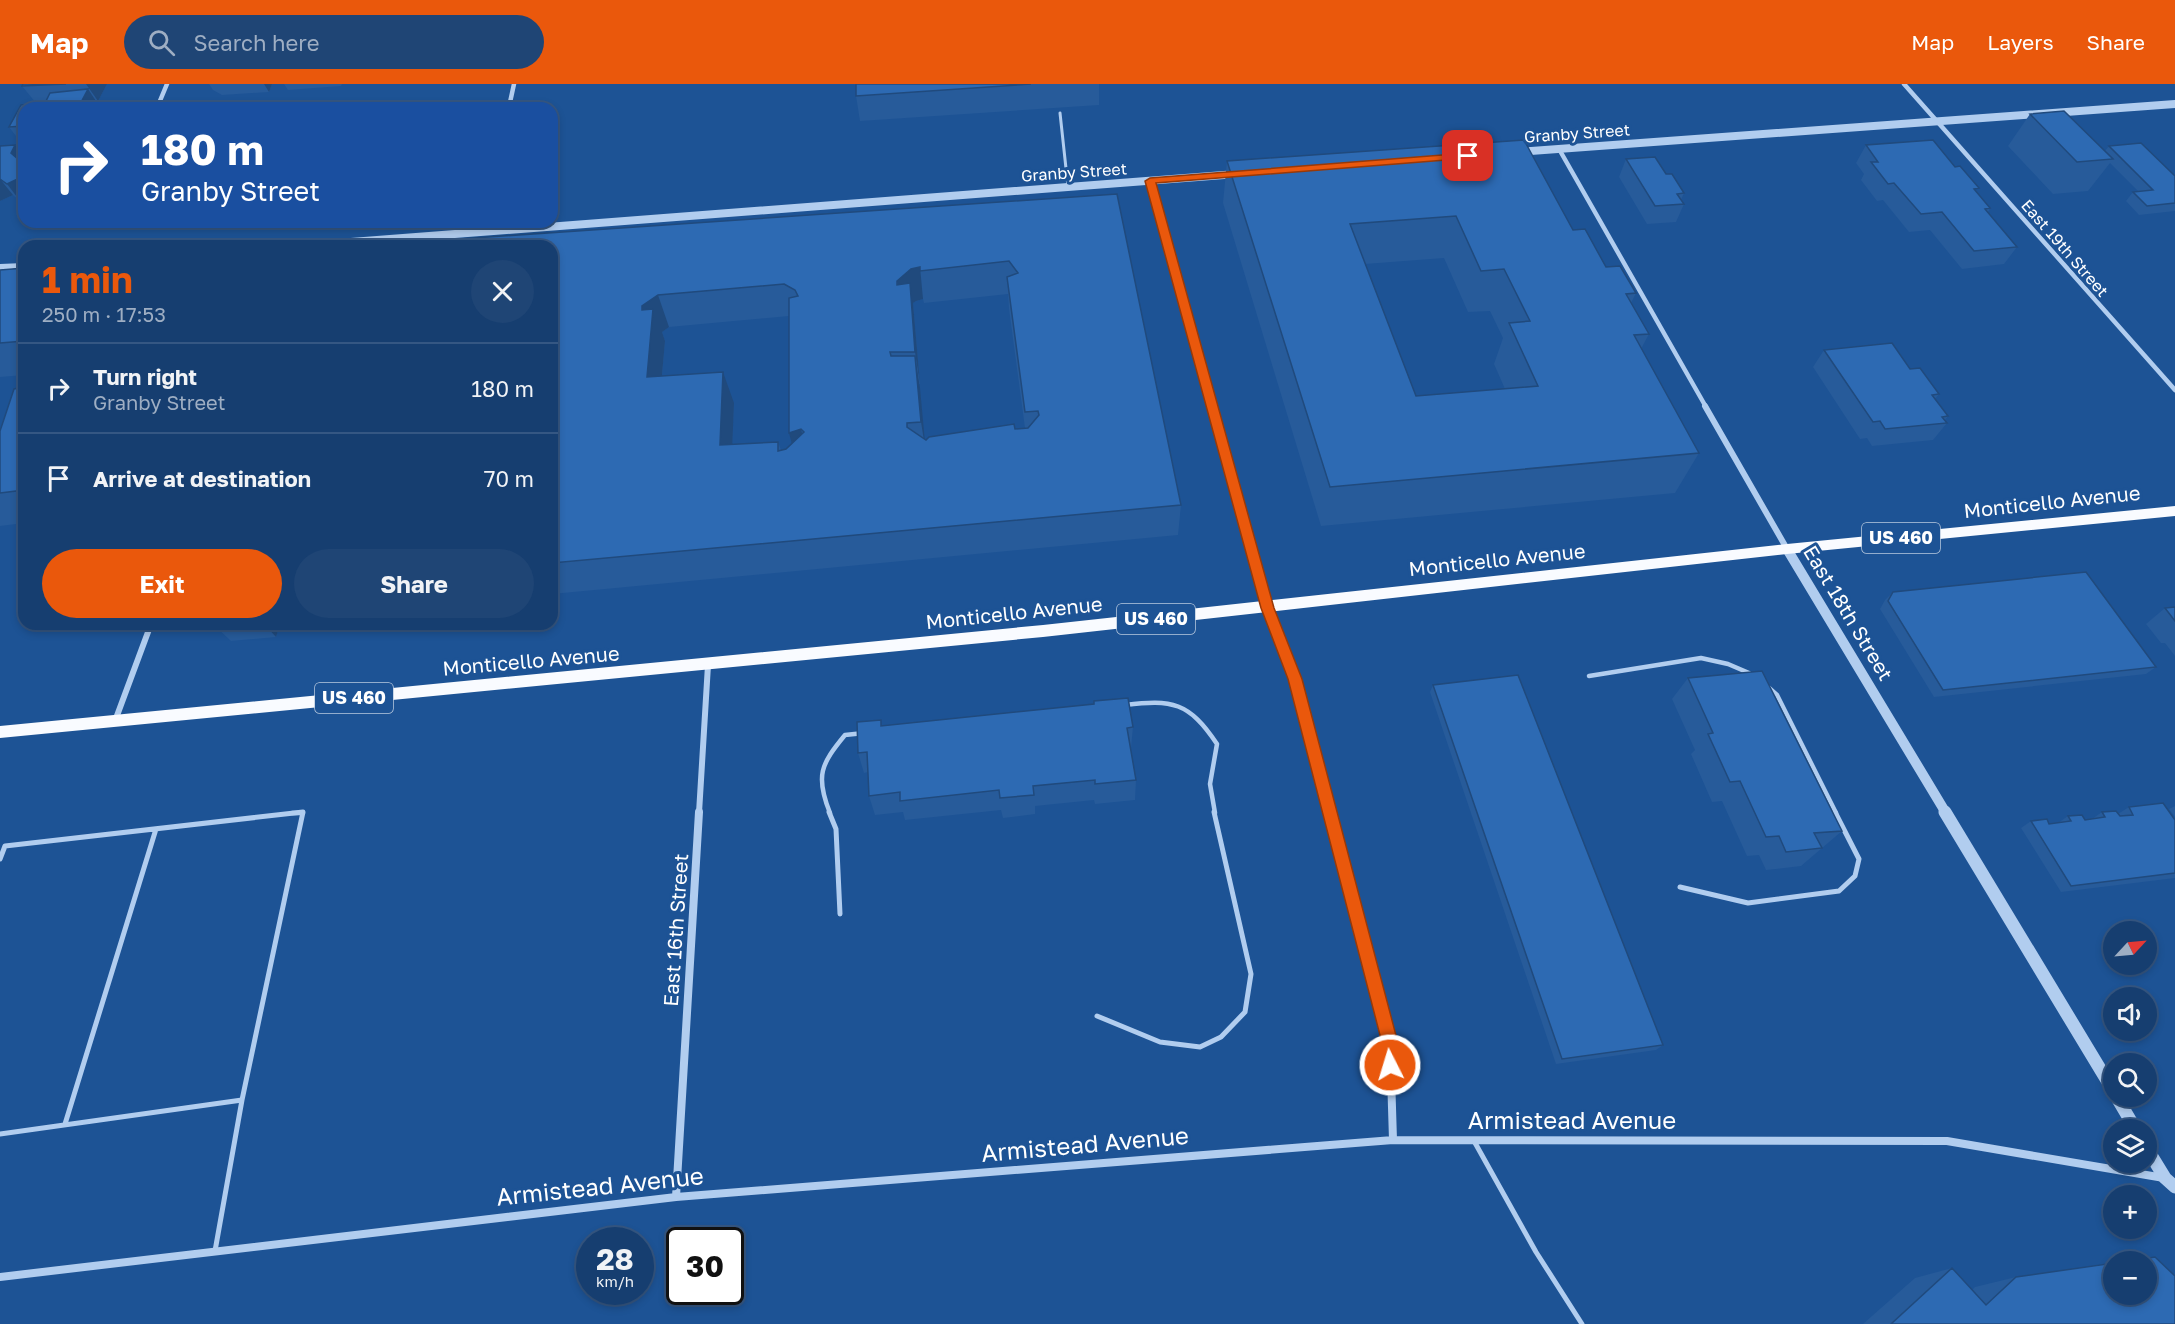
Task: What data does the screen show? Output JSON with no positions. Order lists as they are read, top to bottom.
{
  "streets": {
    "main road": ["Monticello Avenue", "US 460"],
    "street": [
      "Granby Street",
      "East 19th Street",
      "East 18th Street",
      "East 16th Street",
      "Armistead Avenue"
    ]
  },
  "crossings": [
    ["Granby Street", "East 19th Street"],
    ["Granby Street", "East 18th Street"],
    ["Monticello Avenue", "East 18th Street"],
    ["Monticello Avenue", "East 16th Street"],
    ["East 16th Street", "Armistead Avenue"]
  ],
  "north": "top right",
  "page": {
    "header": "Map",
    "search": "Search here",
    "nav": ["Map", "Layers", "Share"],
    "turn": ["180 m", "Granby Street"],
    "heading": ["1 min", "250 m · 17:53"],
    "list": [
      {
        "name": "Turn right",
        "note": "Granby Street",
        "value": "180 m"
      },
      {
        "name": "Arrive at destination",
        "value": "70 m"
      }
    ],
    "buttons": ["Exit", "Share"],
    "map_buttons": ["+", "−"],
    "speed": "28 km/h",
    "limit": "30"
  }
}
